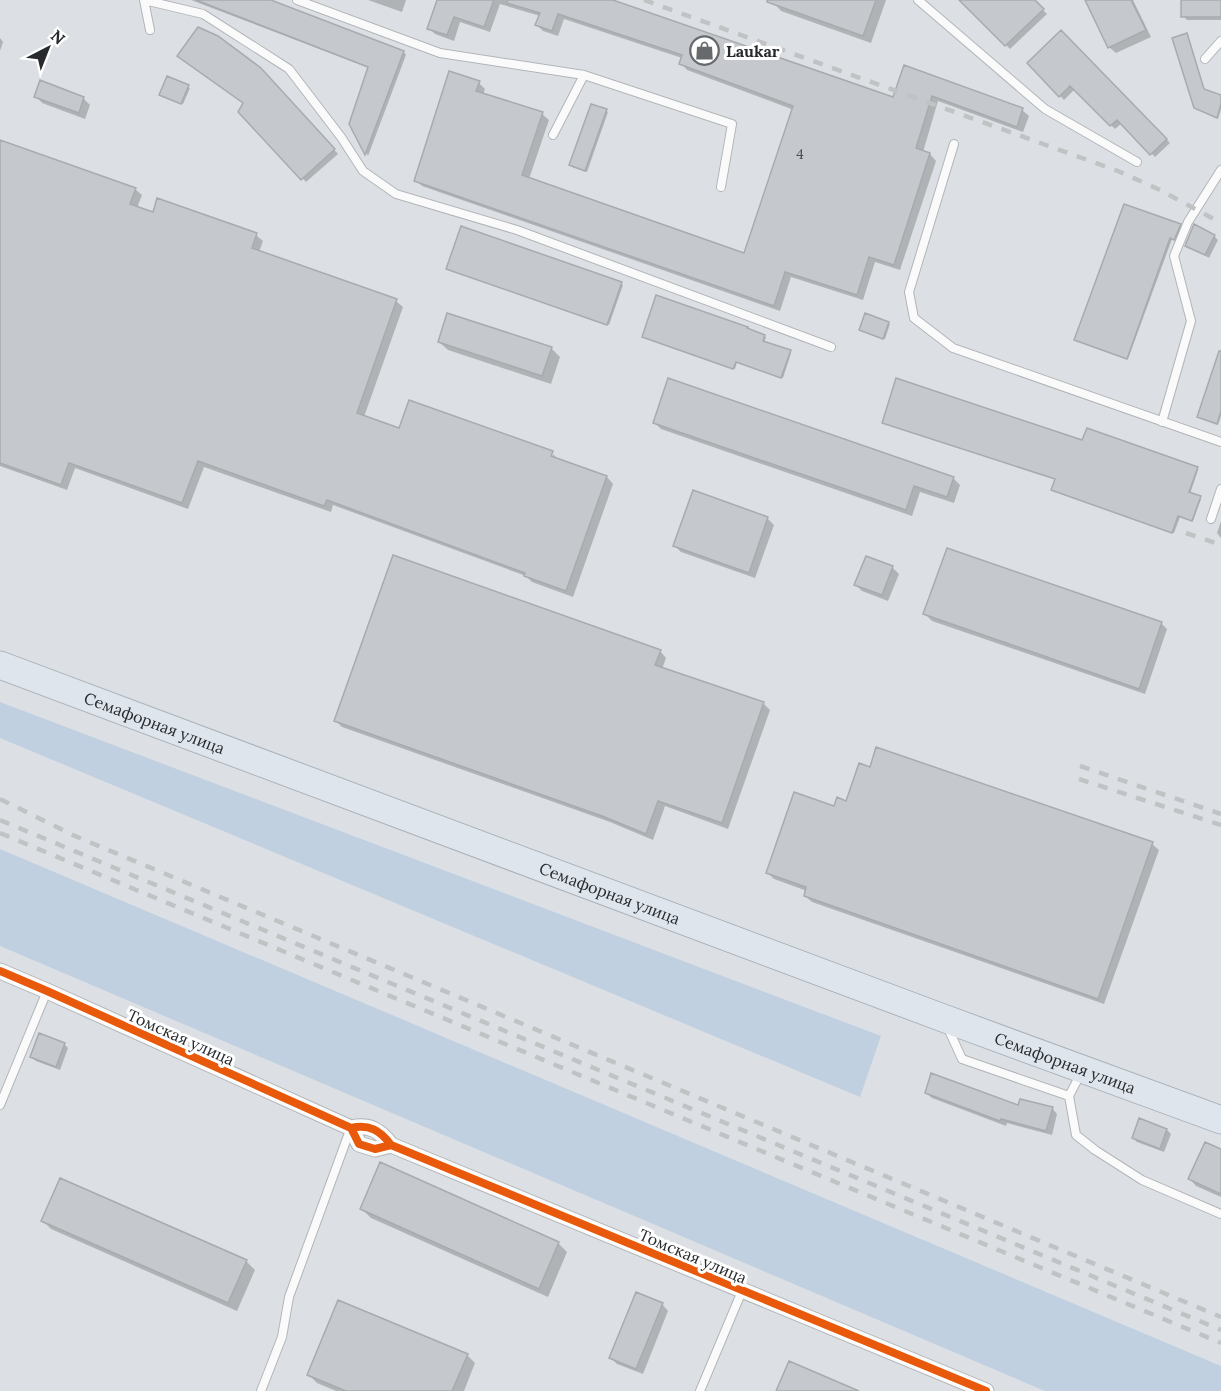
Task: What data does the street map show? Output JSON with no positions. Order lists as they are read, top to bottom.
{
  "streets": {
    "highway": ["Семафорная улица"],
    "street": ["Томская улица"]
  },
  "places": {
    "shop": ["Laukar"]
  },
  "house_numbers": ["4"],
  "north": "top right"
}
